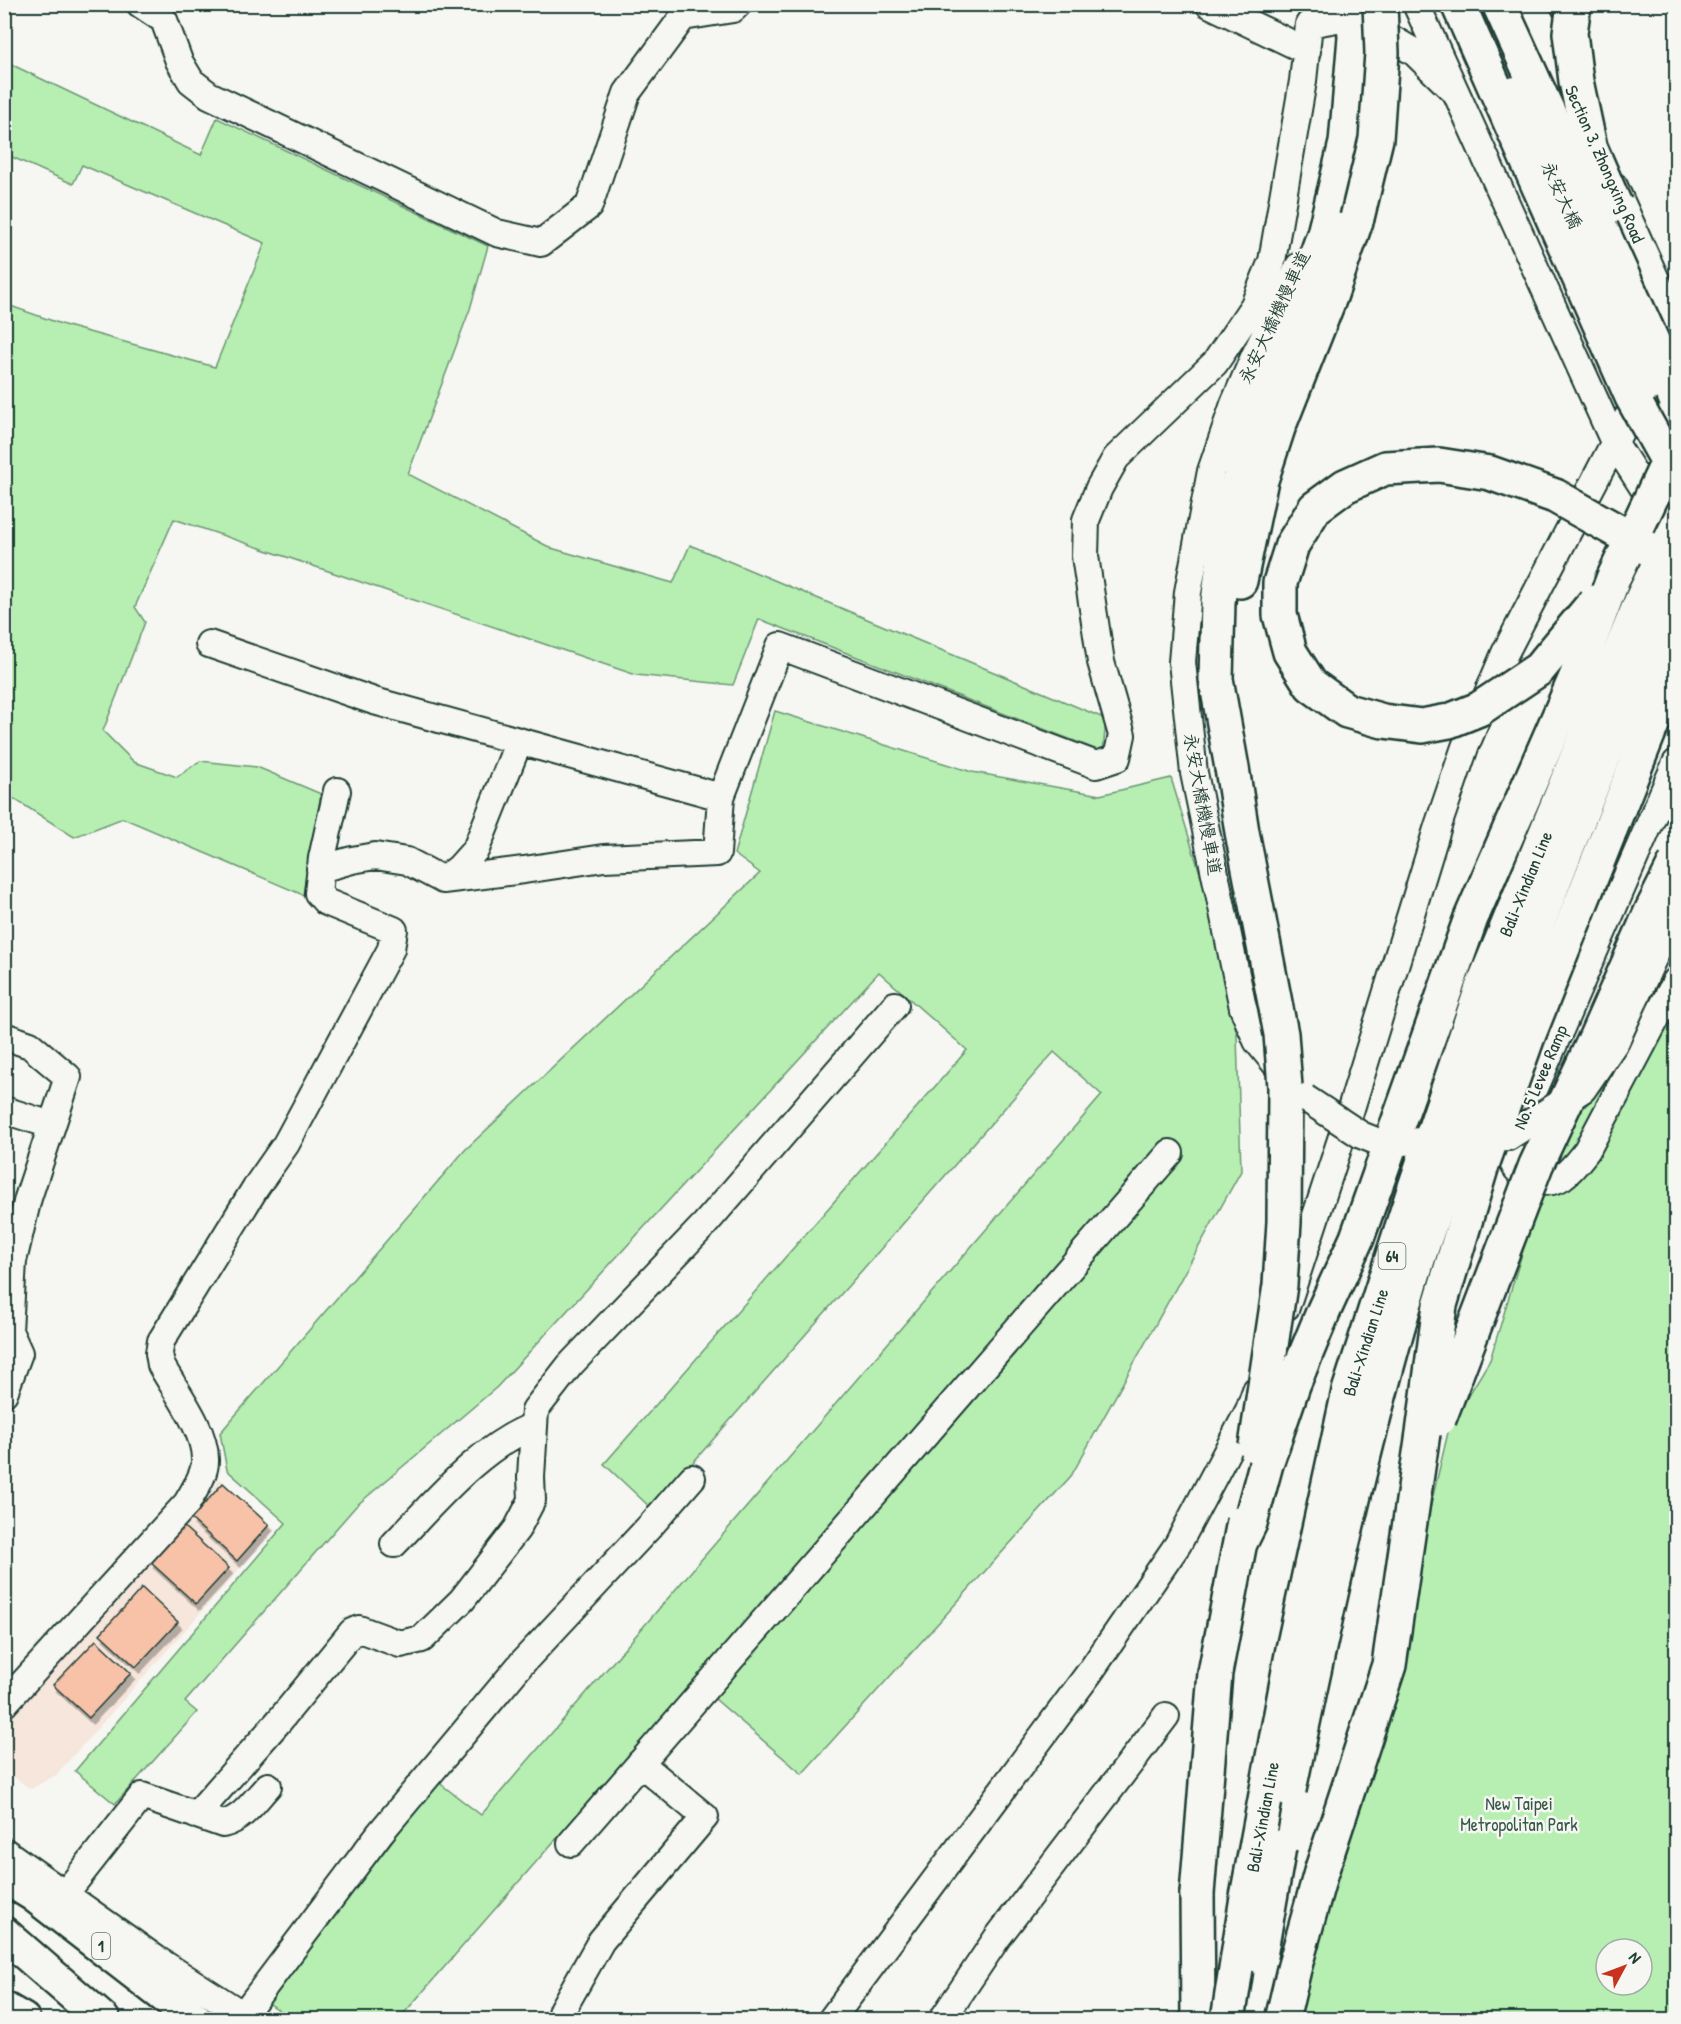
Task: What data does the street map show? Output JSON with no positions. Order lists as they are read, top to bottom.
{
  "streets": {
    "highway": ["Bali-Xindian Line", "64", "1"],
    "main road": ["永安大橋"],
    "street": ["Section 3, Zhongxing Road", "永安大橋機慢車道", "No. 5 Levee Ramp"]
  },
  "parks": ["New Taipei Metropolitan Park"],
  "north": "top right"
}
